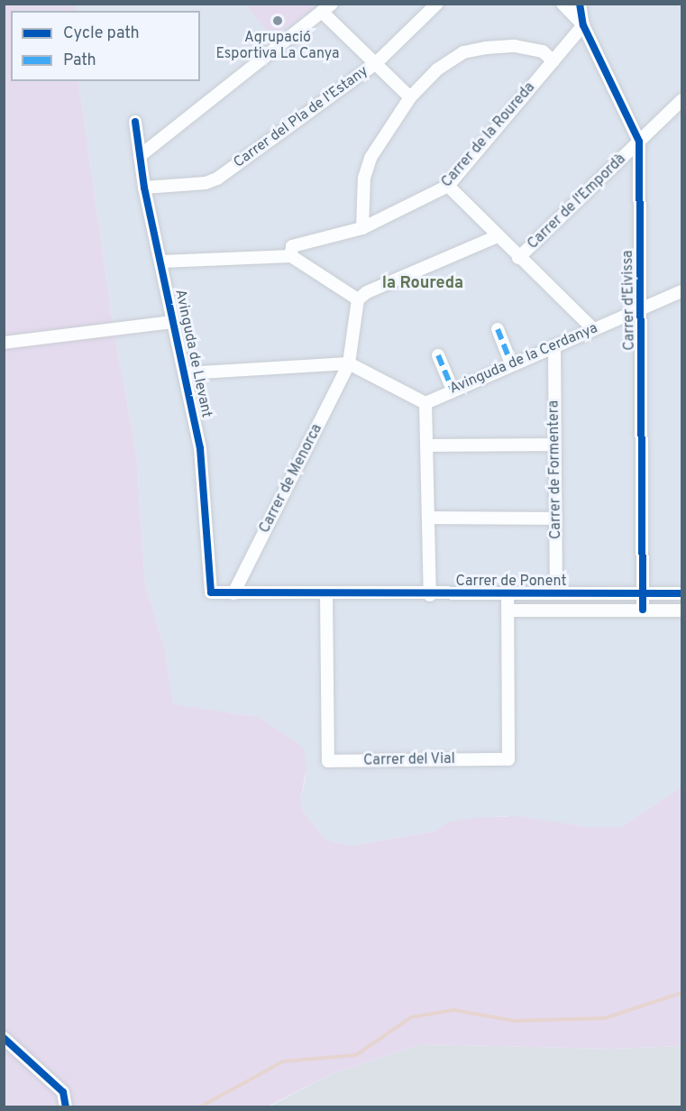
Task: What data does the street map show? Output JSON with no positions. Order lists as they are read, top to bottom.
{
  "streets": {
    "street": [
      "Carrer del Pla de l'Estany",
      "Carrer de la Roureda",
      "Carrer de l'Empordà",
      "Carrer d'Eivissa",
      "Avinguda de Llevant",
      "Avinguda de la Cerdanya",
      "Carrer de Formentera",
      "Carrer de Menorca",
      "Carrer de Ponent",
      "Carrer del Vial"
    ]
  },
  "crossings": [
    ["Carrer del Pla de l'Estany", "Avinguda de Llevant"],
    ["Carrer de la Roureda", "Carrer d'Eivissa"],
    ["Carrer de l'Empordà", "Carrer d'Eivissa"],
    ["Carrer d'Eivissa", "Avinguda de la Cerdanya"],
    ["Carrer d'Eivissa", "Carrer de Ponent"],
    ["Avinguda de Llevant", "Carrer de Ponent"],
    ["Avinguda de la Cerdanya", "Carrer de Formentera"],
    ["Carrer de Formentera", "Carrer de Ponent"],
    ["Carrer de Menorca", "Carrer de Ponent"],
    ["Carrer de Ponent", "Carrer del Vial"]
  ],
  "districts": ["la Roureda"],
  "places": ["Agrupació Esportiva La Canya"],
  "legend": ["Cycle path", "Path"]
}
